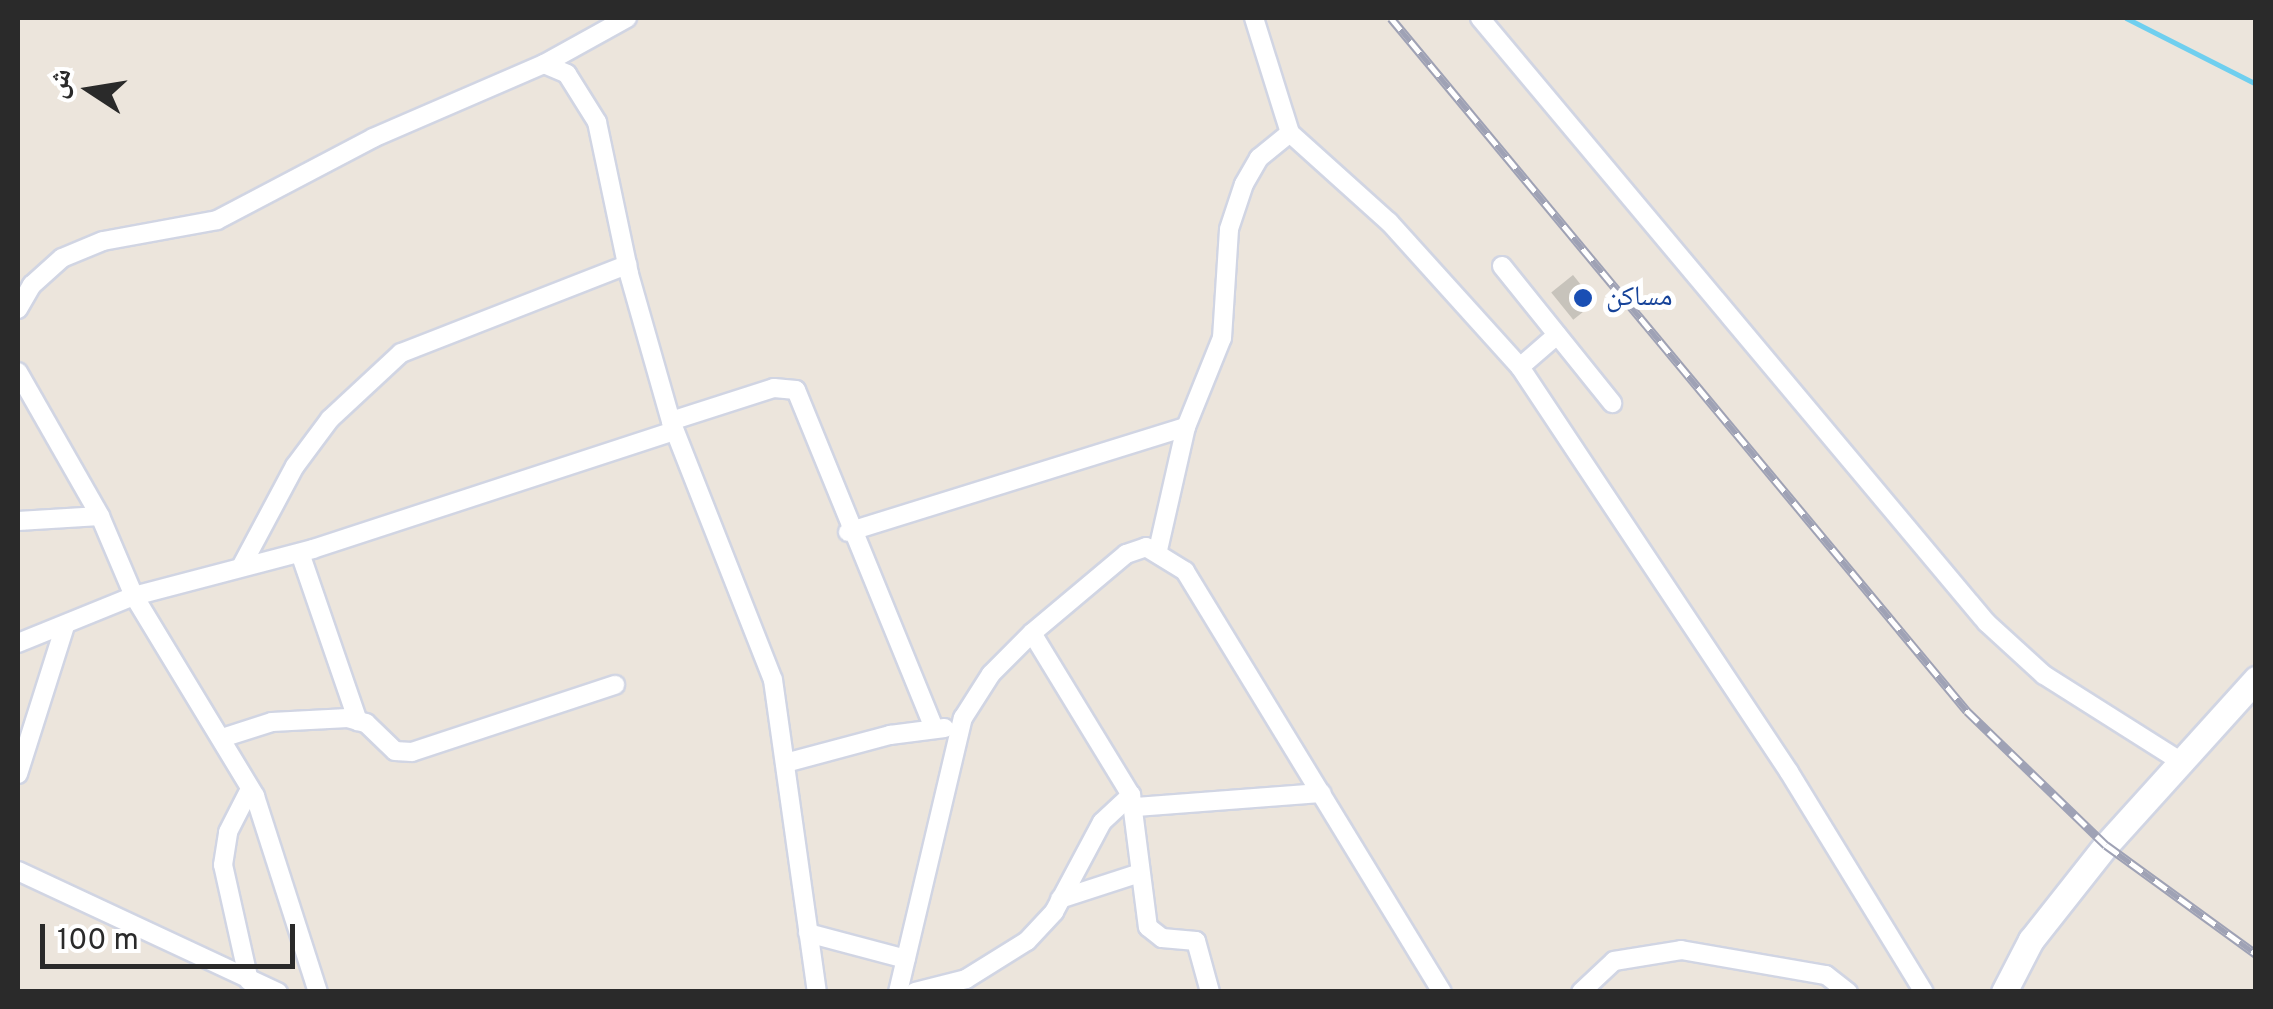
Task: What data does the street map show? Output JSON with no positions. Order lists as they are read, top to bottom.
{
  "places": ["مساكن"],
  "scale_bar": "100 m",
  "north": "left"
}
